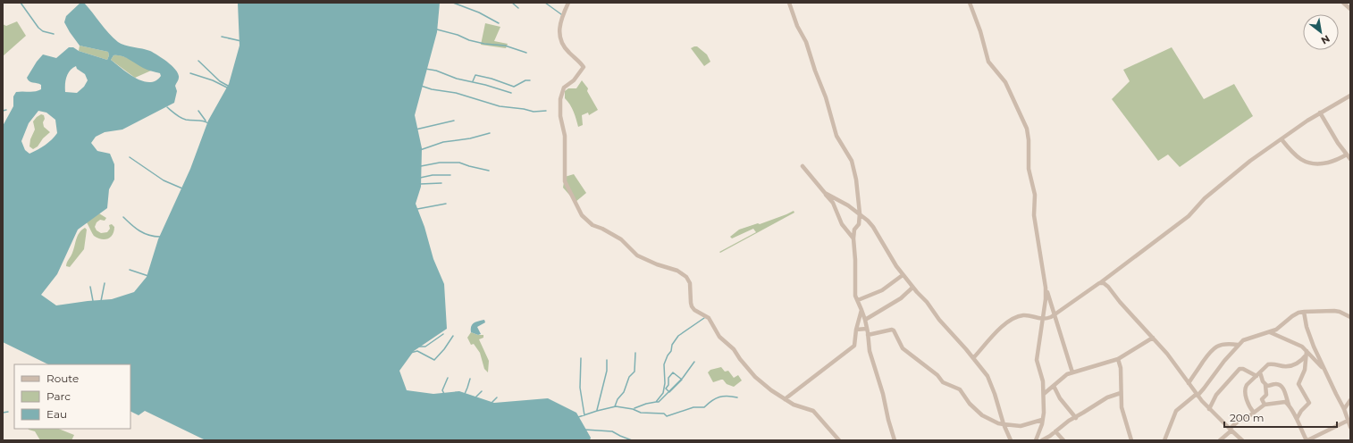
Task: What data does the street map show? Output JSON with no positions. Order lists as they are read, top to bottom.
{
  "legend": ["Route", "Parc", "Eau"],
  "scale_bar": "200 m",
  "north": "bottom right"
}
